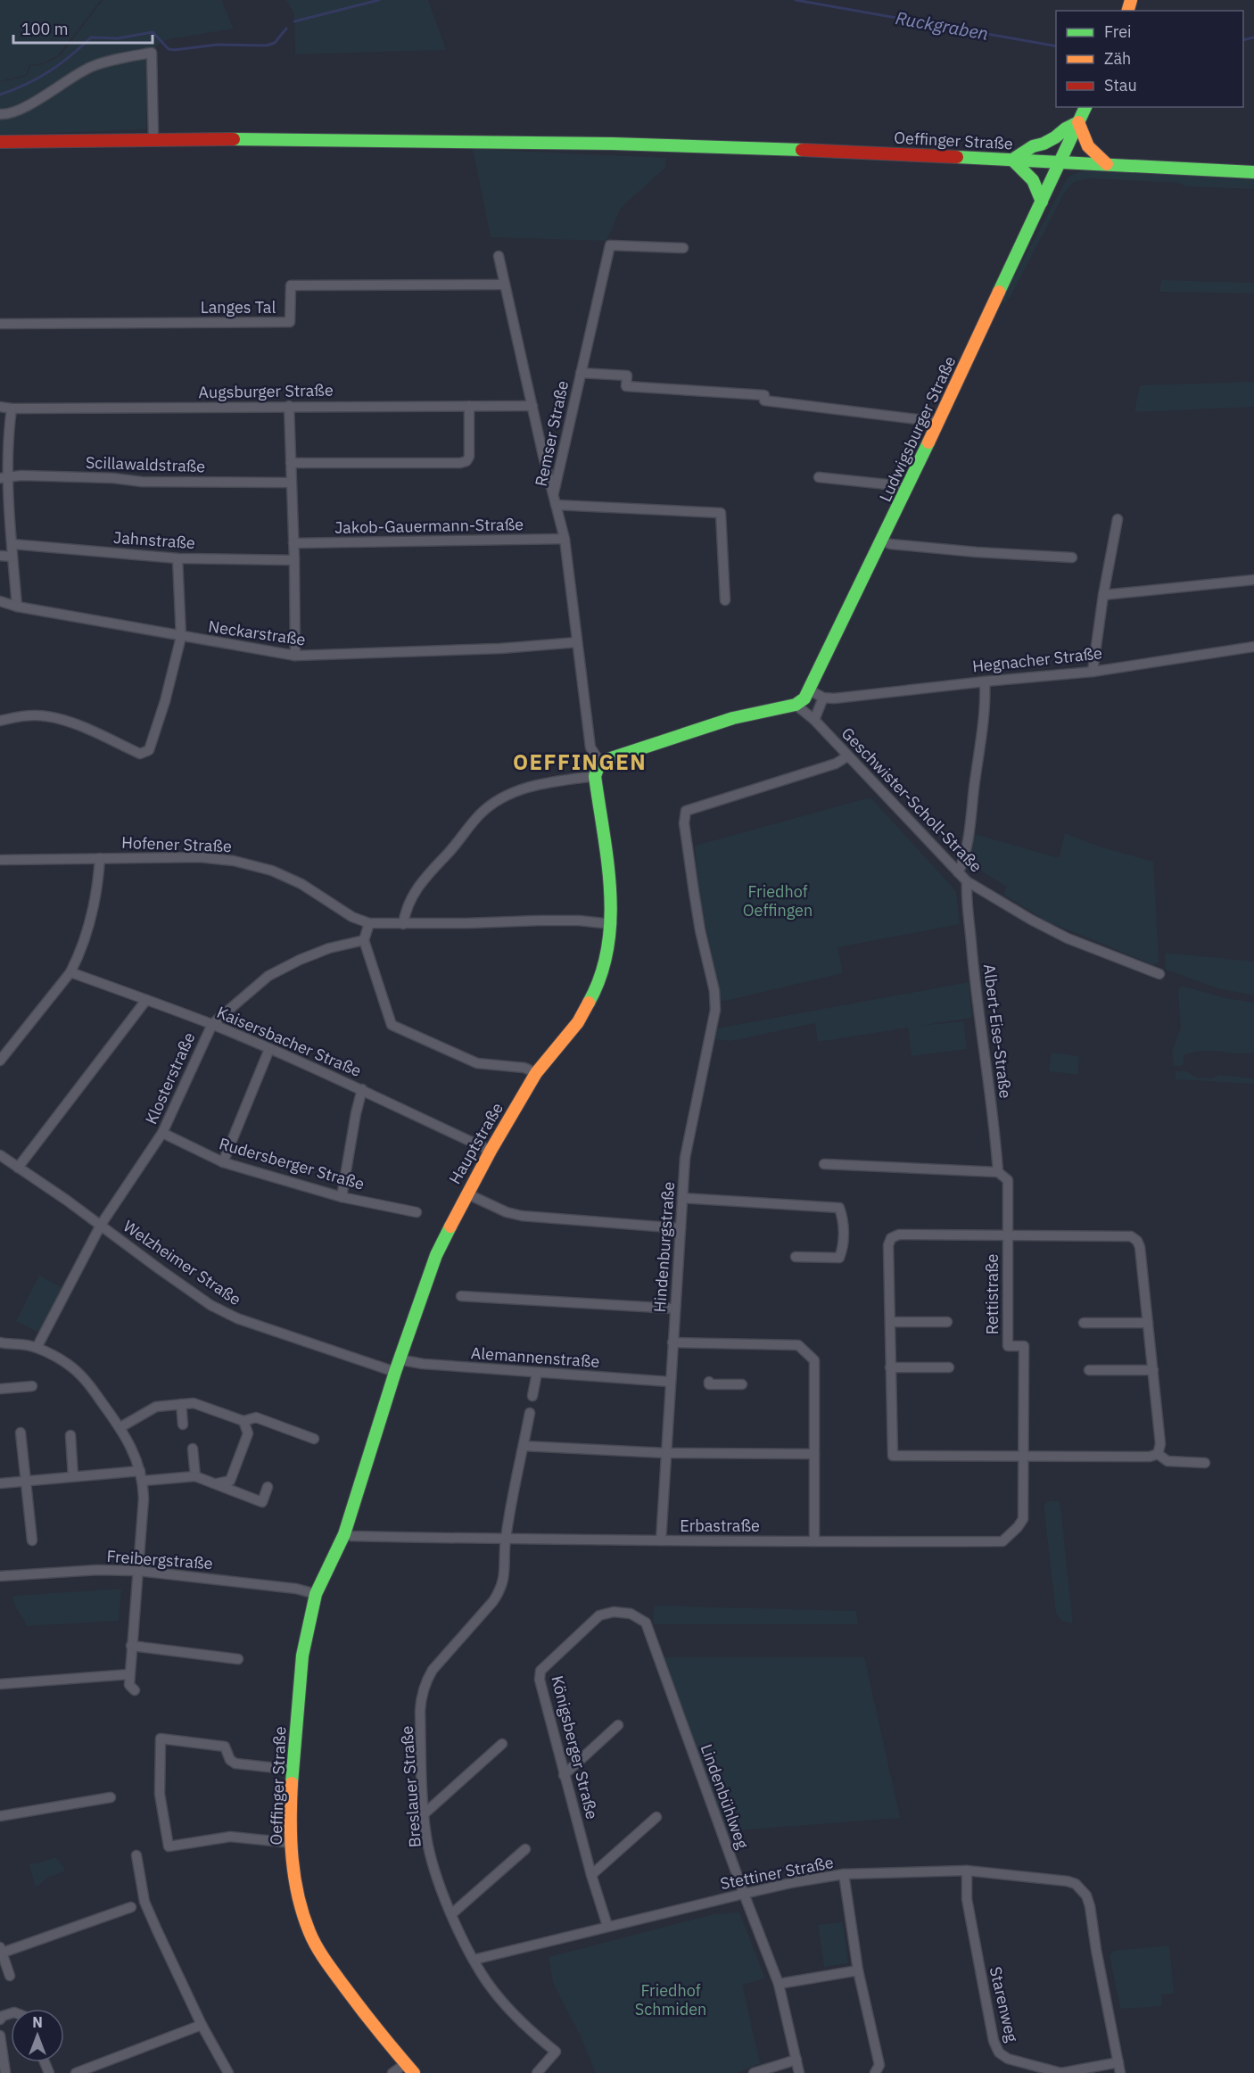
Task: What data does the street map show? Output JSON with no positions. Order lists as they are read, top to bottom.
{
  "streets": {
    "street": [
      "Oeffinger Straße",
      "Langes Tal",
      "Augsburger Straße",
      "Ludwigsburger Straße",
      "Remser Straße",
      "Scillawaldstraße",
      "Jakob-Gauermann-Straße",
      "Jahnstraße",
      "Neckarstraße",
      "Hegnacher Straße",
      "Geschwister-Scholl-Straße",
      "Hofener Straße",
      "Albert-Eise-Straße",
      "Kaisersbacher Straße",
      "Klosterstraße",
      "Hauptstraße",
      "Rudersberger Straße",
      "Hindenburgstraße",
      "Welzheimer Straße",
      "Rettistraße",
      "Alemannenstraße",
      "Erbastraße",
      "Freibergstraße",
      "Königsberger Straße",
      "Breslauer Straße",
      "Lindenbühlweg",
      "Stettiner Straße",
      "Starenweg"
    ]
  },
  "crossings": [
    ["Oeffinger Straße", "Ludwigsburger Straße"],
    ["Oeffinger Straße", "Hauptstraße"],
    ["Oeffinger Straße", "Erbastraße"],
    ["Oeffinger Straße", "Freibergstraße"],
    ["Ludwigsburger Straße", "Geschwister-Scholl-Straße"],
    ["Remser Straße", "Jakob-Gauermann-Straße"],
    ["Remser Straße", "Neckarstraße"],
    ["Geschwister-Scholl-Straße", "Albert-Eise-Straße"],
    ["Geschwister-Scholl-Straße", "Hindenburgstraße"],
    ["Albert-Eise-Straße", "Rettistraße"],
    ["Kaisersbacher Straße", "Klosterstraße"],
    ["Kaisersbacher Straße", "Hauptstraße"],
    ["Klosterstraße", "Rudersberger Straße"],
    ["Klosterstraße", "Welzheimer Straße"],
    ["Hauptstraße", "Welzheimer Straße"],
    ["Hauptstraße", "Alemannenstraße"],
    ["Hauptstraße", "Erbastraße"],
    ["Hindenburgstraße", "Alemannenstraße"],
    ["Hindenburgstraße", "Erbastraße"],
    ["Rettistraße", "Erbastraße"],
    ["Erbastraße", "Breslauer Straße"],
    ["Königsberger Straße", "Lindenbühlweg"],
    ["Königsberger Straße", "Stettiner Straße"],
    ["Breslauer Straße", "Stettiner Straße"],
    ["Lindenbühlweg", "Stettiner Straße"],
    ["Stettiner Straße", "Starenweg"]
  ],
  "districts": ["OEFFINGEN"],
  "water": ["Ruckgraben"],
  "parks": ["Friedhof Oeffingen", "Friedhof Schmiden"],
  "legend": ["Frei", "Zäh", "Stau"],
  "scale_bar": "100 m",
  "north": "top"
}
